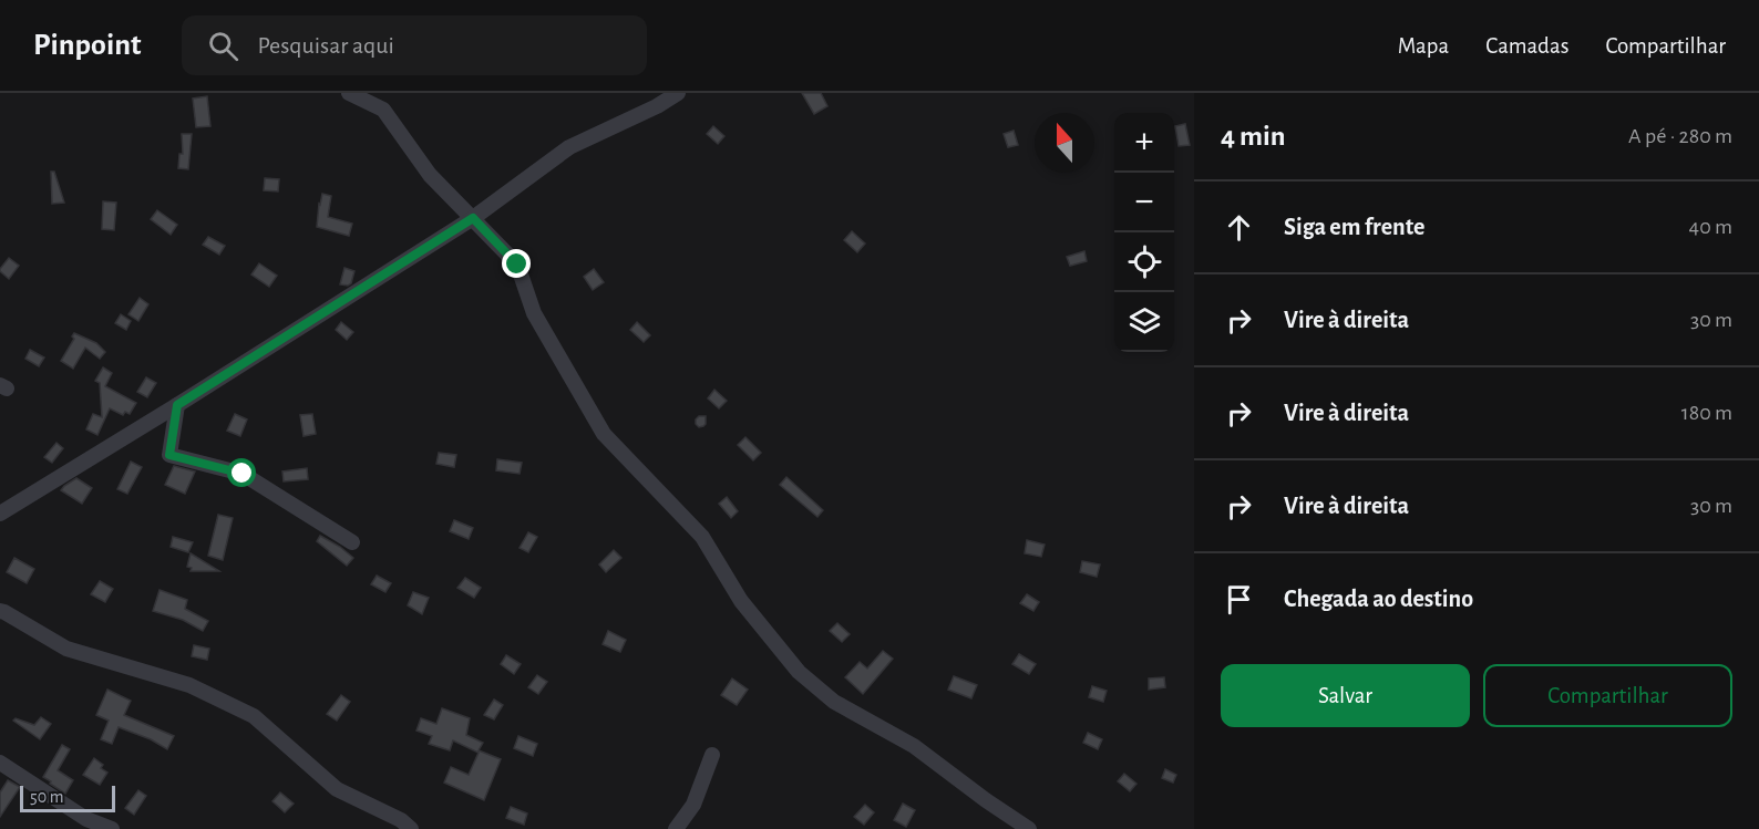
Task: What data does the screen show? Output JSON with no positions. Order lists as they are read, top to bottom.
{
  "scale_bar": "50 m",
  "north": "top",
  "page": {
    "header": "Pinpoint",
    "search": "Pesquisar aqui",
    "nav": ["Mapa", "Camadas", "Compartilhar"],
    "heading": ["4 min", "A pé · 280 m"],
    "map_buttons": ["+", "−"],
    "list": [
      ["Siga em frente", "40 m"],
      ["Vire à direita", "30 m"],
      ["Vire à direita", "180 m"],
      ["Vire à direita", "30 m"],
      "Chegada ao destino"
    ],
    "buttons": ["Salvar", "Compartilhar"],
    "scale": "50 m"
  }
}
